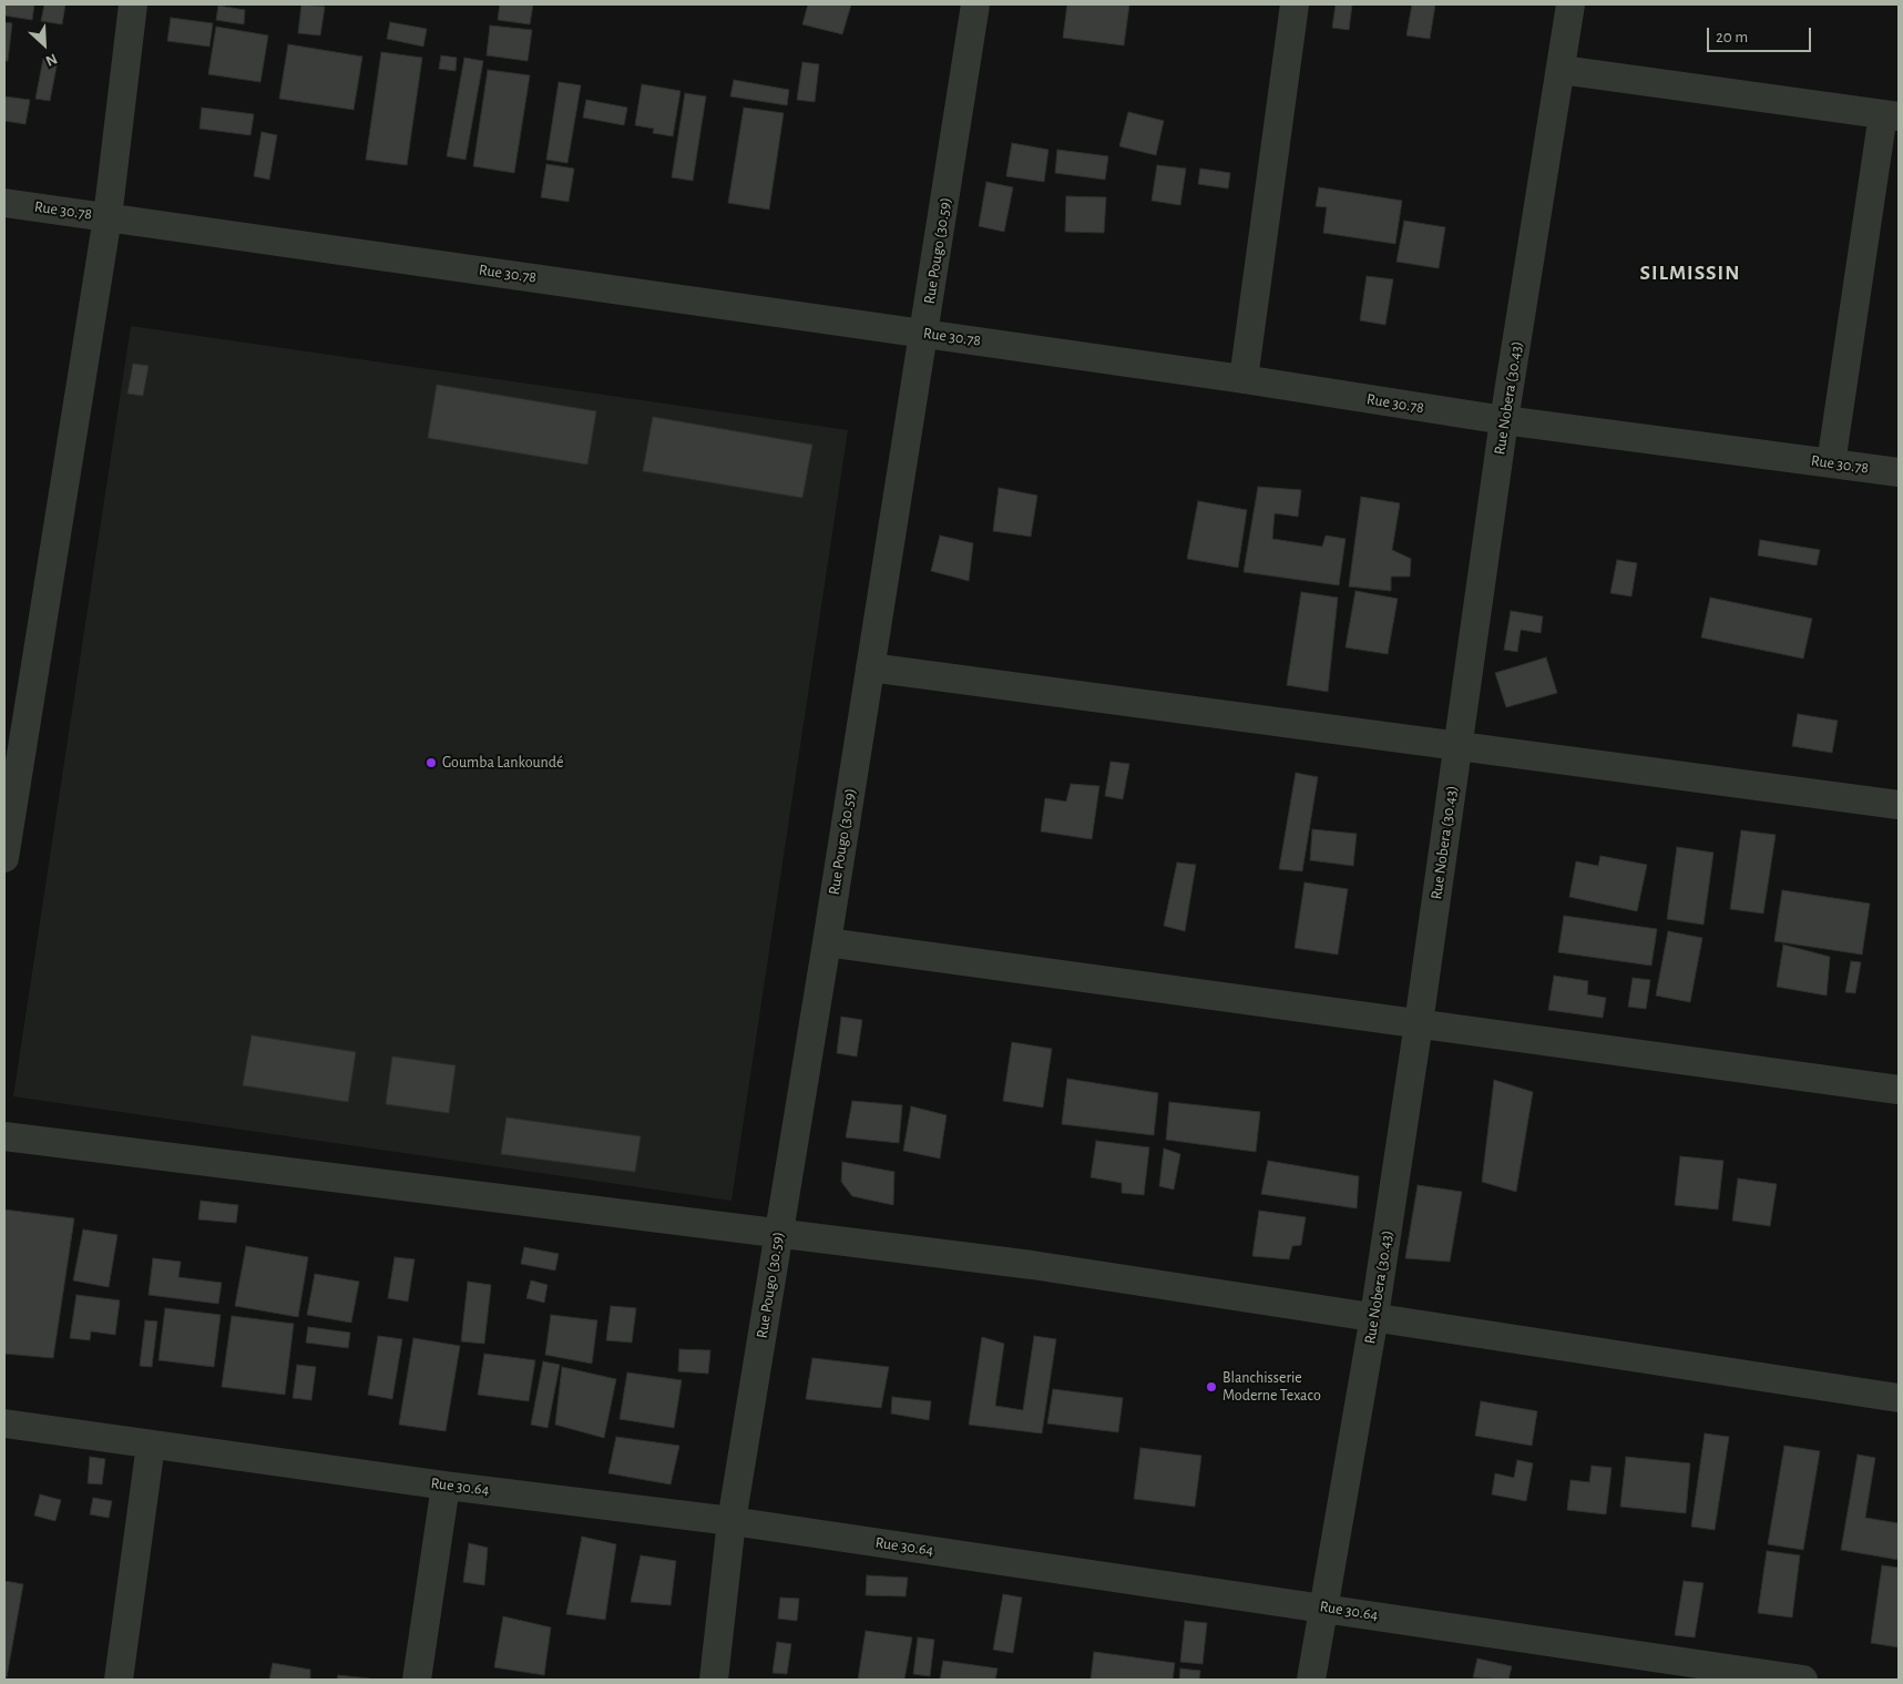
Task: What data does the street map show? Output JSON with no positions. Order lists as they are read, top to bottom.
{
  "streets": {
    "street": [
      "Rue 30.78",
      "Rue Pougo (30.59)",
      "Rue Nobera (30.43)",
      "Rue 30.64"
    ]
  },
  "crossings": [
    ["Rue 30.78", "Rue Pougo (30.59)"],
    ["Rue 30.78", "Rue Nobera (30.43)"],
    ["Rue Pougo (30.59)", "Rue 30.64"],
    ["Rue Nobera (30.43)", "Rue 30.64"]
  ],
  "districts": ["SILMISSIN"],
  "places": ["Goumba Lankoundé", "Blanchisserie Moderne Texaco"],
  "scale_bar": "20 m",
  "north": "bottom right"
}
